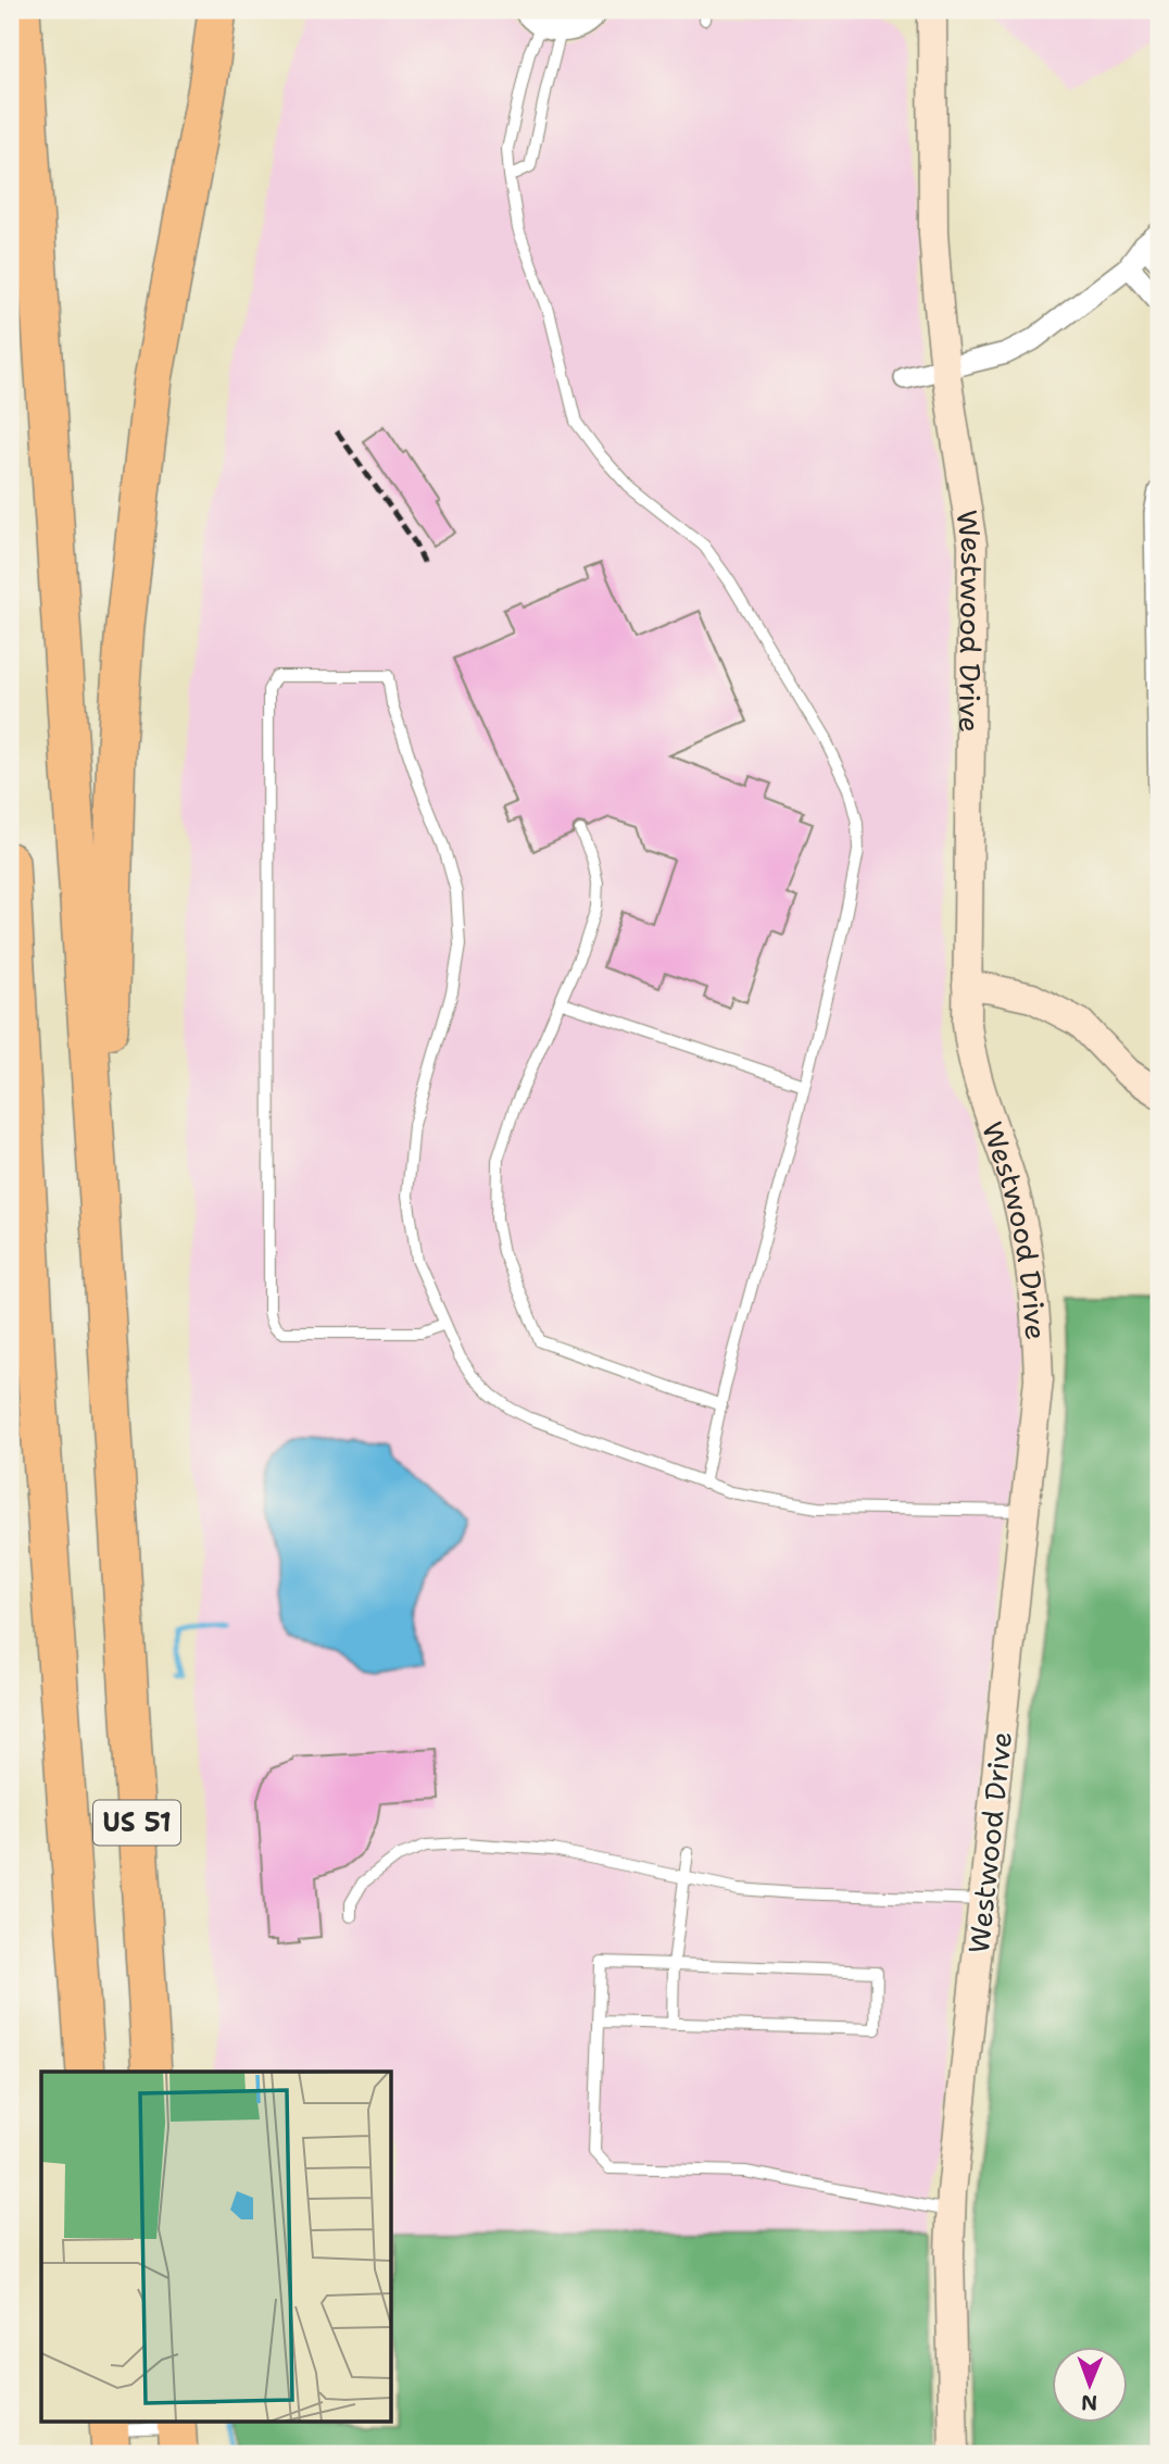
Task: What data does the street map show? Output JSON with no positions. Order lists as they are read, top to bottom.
{
  "streets": {
    "highway": ["US 51"],
    "street": ["Westwood Drive"]
  },
  "north": "bottom"
}
